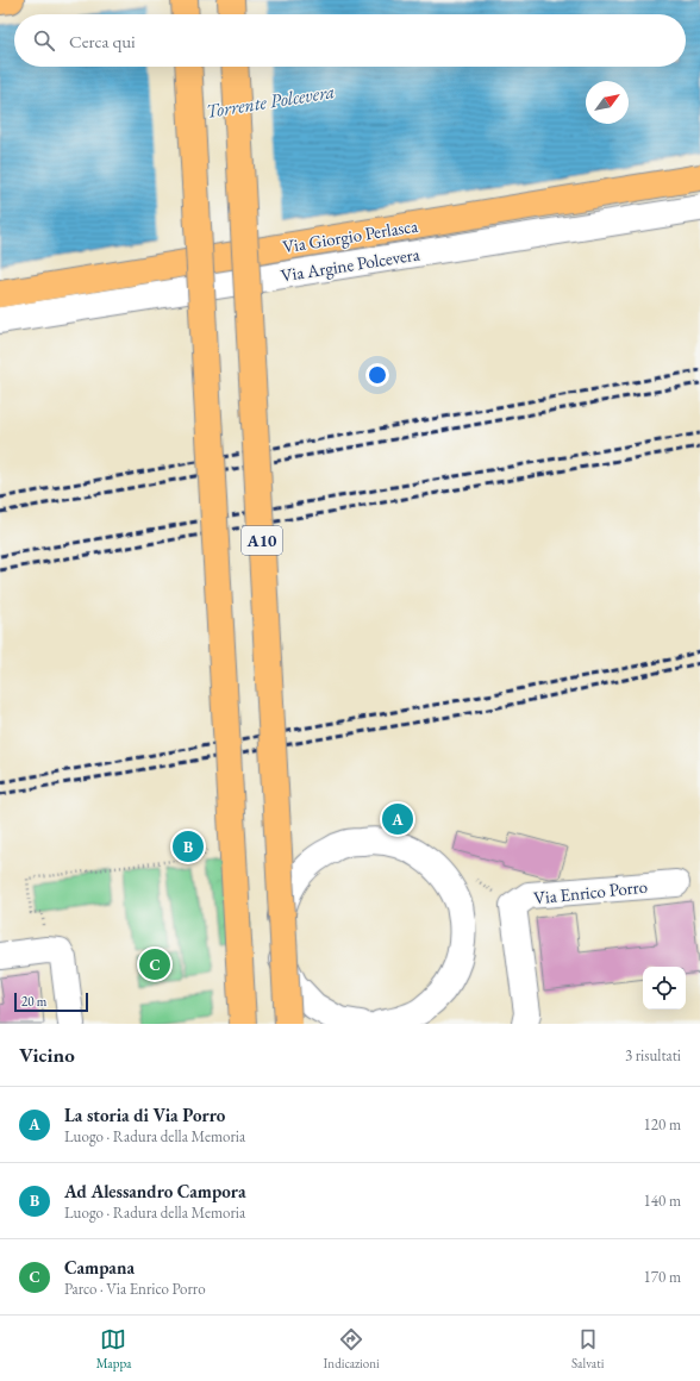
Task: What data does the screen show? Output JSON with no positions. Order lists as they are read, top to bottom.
{
  "streets": {
    "main road": ["Via Giorgio Perlasca", "A10"],
    "street": ["Via Argine Polcevera", "Via Enrico Porro"]
  },
  "water": ["Torrente Polcevera"],
  "scale_bar": "20 m",
  "north": "top right",
  "page": {
    "search": "Cerca qui",
    "pins": ["A", "B", "C"],
    "scale": "20 m",
    "heading": ["Vicino", "3 risultati"],
    "list": [
      {
        "mark": "A",
        "name": "La storia di Via Porro",
        "note": "Luogo · Radura della Memoria",
        "value": "120 m"
      },
      {
        "mark": "B",
        "name": "Ad Alessandro Campora",
        "note": "Luogo · Radura della Memoria",
        "value": "140 m"
      },
      {
        "mark": "C",
        "name": "Campana",
        "note": "Parco · Via Enrico Porro",
        "value": "170 m"
      }
    ],
    "nav": ["Mappa", "Indicazioni", "Salvati"]
  }
}
